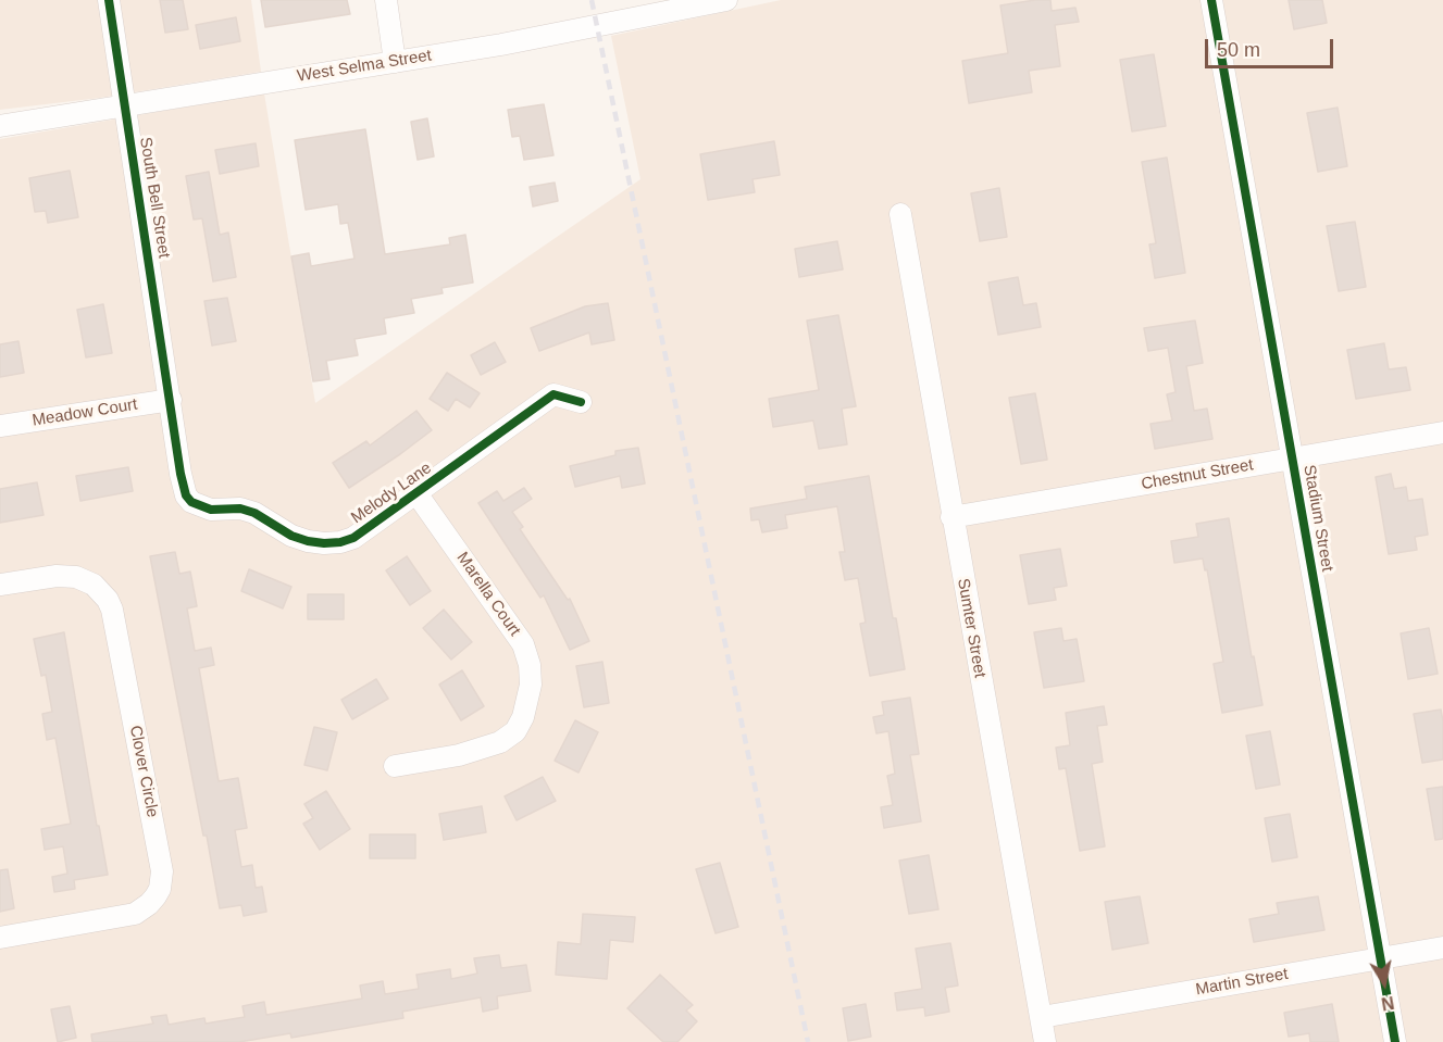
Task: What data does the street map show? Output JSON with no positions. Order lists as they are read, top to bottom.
{
  "streets": {
    "street": [
      "West Selma Street",
      "South Bell Street",
      "Meadow Court",
      "Chestnut Street",
      "Melody Lane",
      "Stadium Street",
      "Marella Court",
      "Sumter Street",
      "Clover Circle",
      "Martin Street"
    ]
  },
  "crossings": [
    ["West Selma Street", "South Bell Street"],
    ["South Bell Street", "Meadow Court"],
    ["South Bell Street", "Melody Lane"],
    ["Meadow Court", "Melody Lane"],
    ["Chestnut Street", "Stadium Street"],
    ["Chestnut Street", "Sumter Street"],
    ["Melody Lane", "Marella Court"],
    ["Stadium Street", "Martin Street"],
    ["Sumter Street", "Martin Street"]
  ],
  "scale_bar": "50 m",
  "north": "bottom"
}
